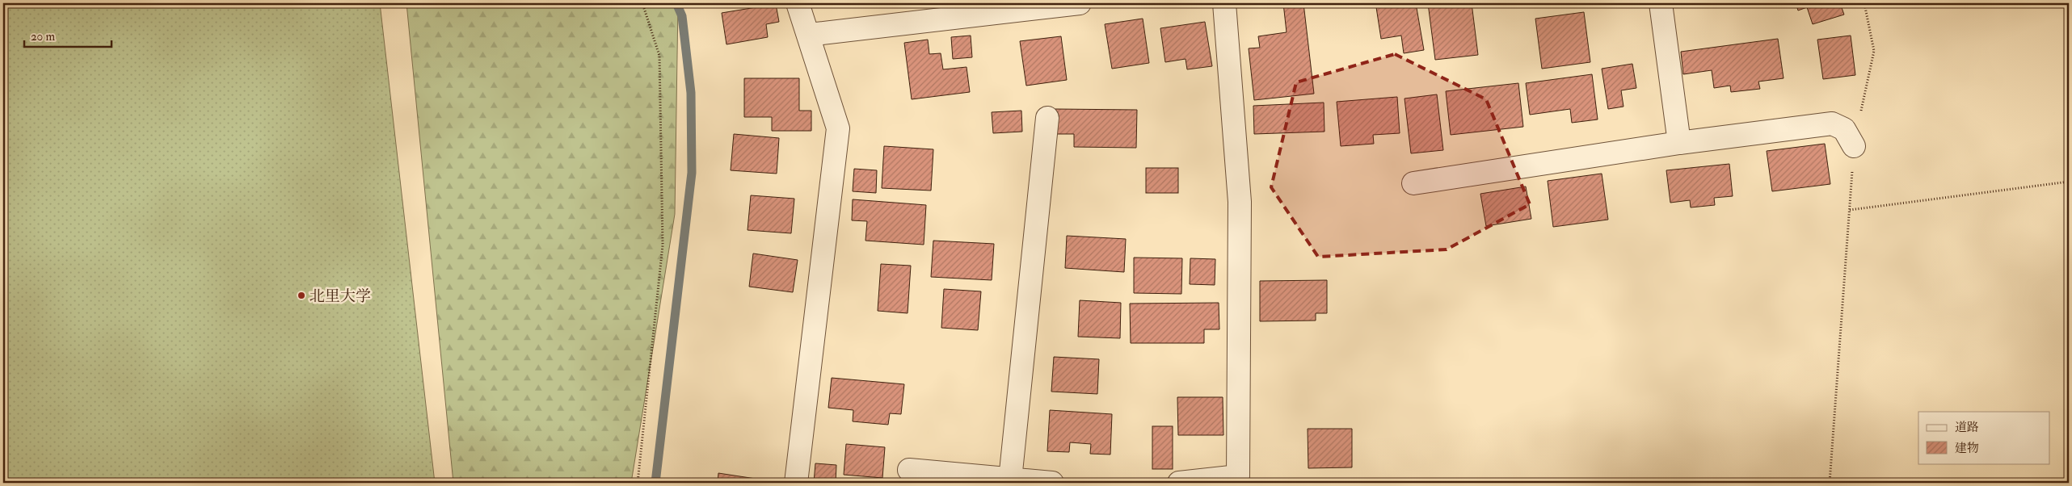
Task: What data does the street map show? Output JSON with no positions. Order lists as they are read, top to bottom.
{
  "places": ["北里大学"],
  "legend": ["道路", "建物"],
  "scale_bar": "20 m"
}
